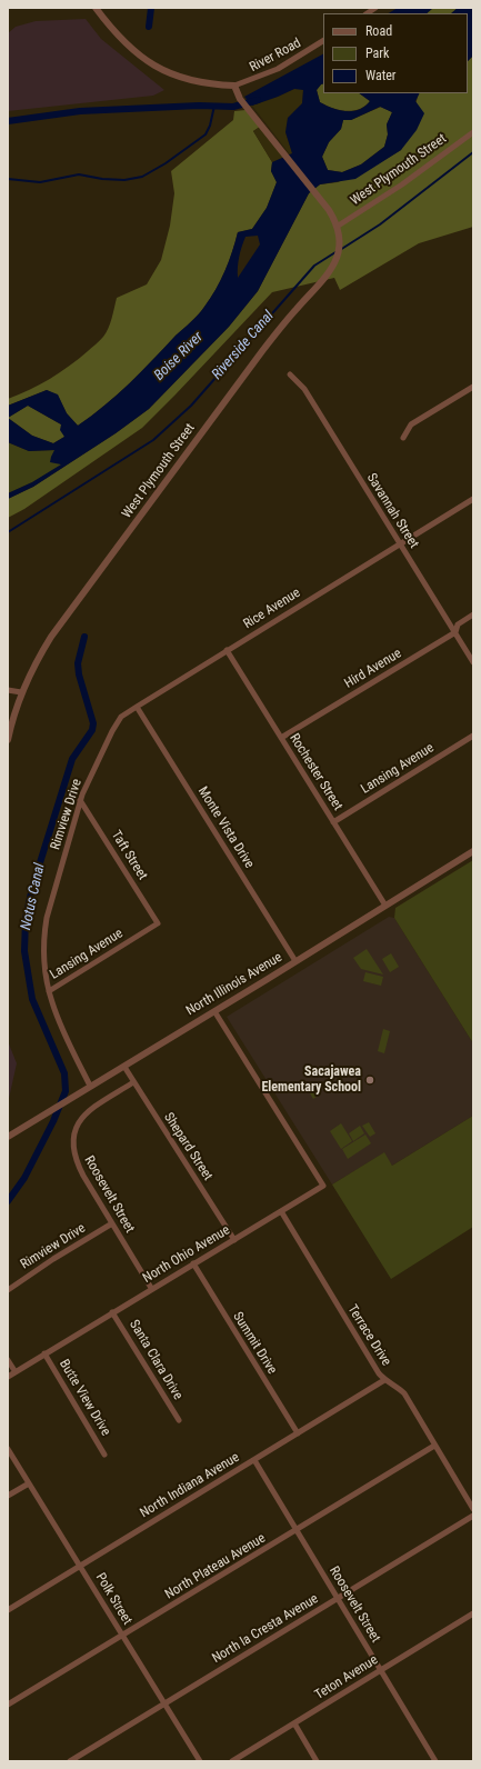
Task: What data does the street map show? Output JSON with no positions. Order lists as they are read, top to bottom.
{
  "streets": {
    "street": [
      "River Road",
      "West Plymouth Street",
      "Savannah Street",
      "Rice Avenue",
      "Hird Avenue",
      "Lansing Avenue",
      "Rochester Street",
      "Rimview Drive",
      "Monte Vista Drive",
      "Taft Street",
      "North Illinois Avenue",
      "Shepard Street",
      "Roosevelt Street",
      "North Ohio Avenue",
      "Terrace Drive",
      "Summit Drive",
      "Santa Clara Drive",
      "Butte View Drive",
      "North Indiana Avenue",
      "North Plateau Avenue",
      "Polk Street",
      "North la Cresta Avenue",
      "Teton Avenue"
    ]
  },
  "crossings": [
    ["River Road", "West Plymouth Street"],
    ["Savannah Street", "Rice Avenue"],
    ["Savannah Street", "Hird Avenue"],
    ["Rice Avenue", "Rochester Street"],
    ["Rice Avenue", "Rimview Drive"],
    ["Rice Avenue", "Monte Vista Drive"],
    ["Hird Avenue", "Rochester Street"],
    ["Lansing Avenue", "Rochester Street"],
    ["Lansing Avenue", "Rimview Drive"],
    ["Lansing Avenue", "Taft Street"],
    ["Rochester Street", "North Illinois Avenue"],
    ["Rimview Drive", "Taft Street"],
    ["Rimview Drive", "North Illinois Avenue"],
    ["Rimview Drive", "Roosevelt Street"],
    ["Monte Vista Drive", "North Illinois Avenue"],
    ["North Illinois Avenue", "Shepard Street"],
    ["North Illinois Avenue", "North Ohio Avenue"],
    ["Shepard Street", "Roosevelt Street"],
    ["Shepard Street", "North Ohio Avenue"],
    ["Roosevelt Street", "North Ohio Avenue"],
    ["Roosevelt Street", "North Indiana Avenue"],
    ["Roosevelt Street", "North Plateau Avenue"],
    ["Roosevelt Street", "North la Cresta Avenue"],
    ["Roosevelt Street", "Teton Avenue"],
    ["North Ohio Avenue", "Terrace Drive"],
    ["North Ohio Avenue", "Summit Drive"],
    ["North Ohio Avenue", "Santa Clara Drive"],
    ["North Ohio Avenue", "Butte View Drive"],
    ["Terrace Drive", "North Indiana Avenue"],
    ["Terrace Drive", "North Plateau Avenue"],
    ["Summit Drive", "North Indiana Avenue"],
    ["North Indiana Avenue", "Polk Street"],
    ["North Plateau Avenue", "Polk Street"],
    ["Polk Street", "North la Cresta Avenue"]
  ],
  "water": ["Riverside Canal", "Boise River", "Notus Canal"],
  "places": ["Sacajawea Elementary School"],
  "legend": ["Road", "Park", "Water"]
}
